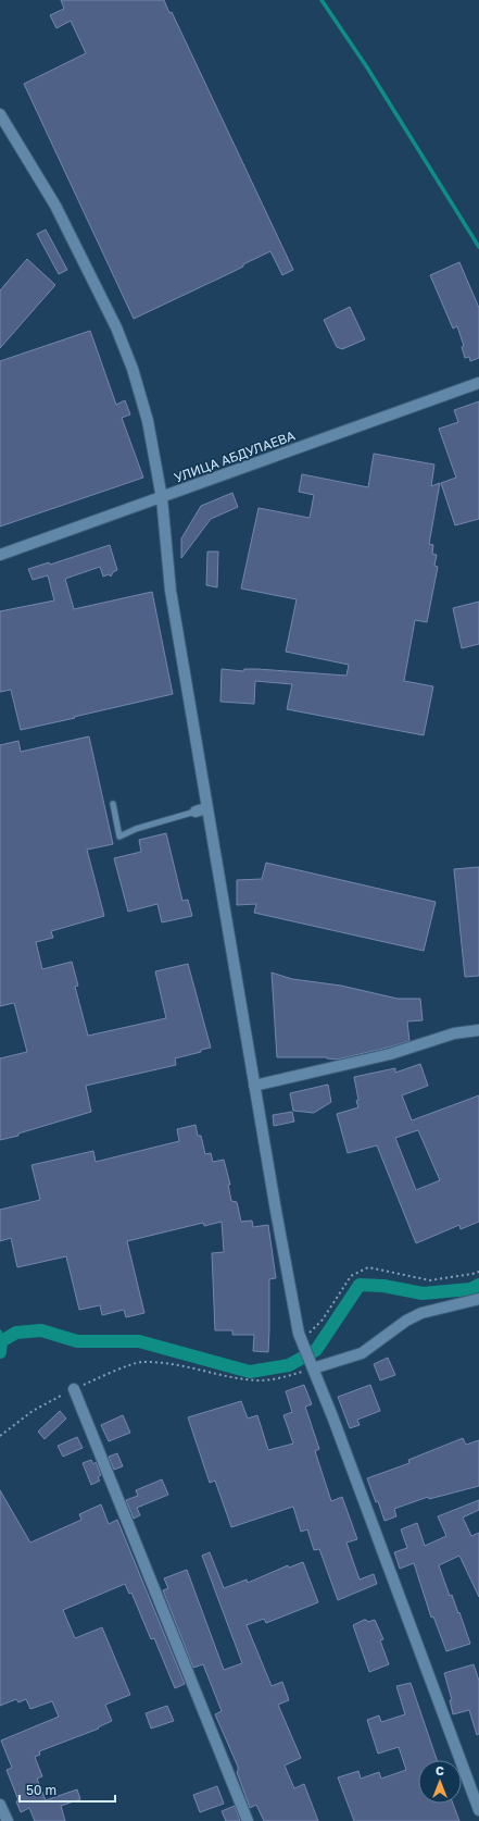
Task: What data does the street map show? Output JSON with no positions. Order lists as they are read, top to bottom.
{
  "streets": {
    "street": ["УЛИЦА АБДУЛАЕВА"]
  },
  "scale_bar": "50 m",
  "north": "top"
}
